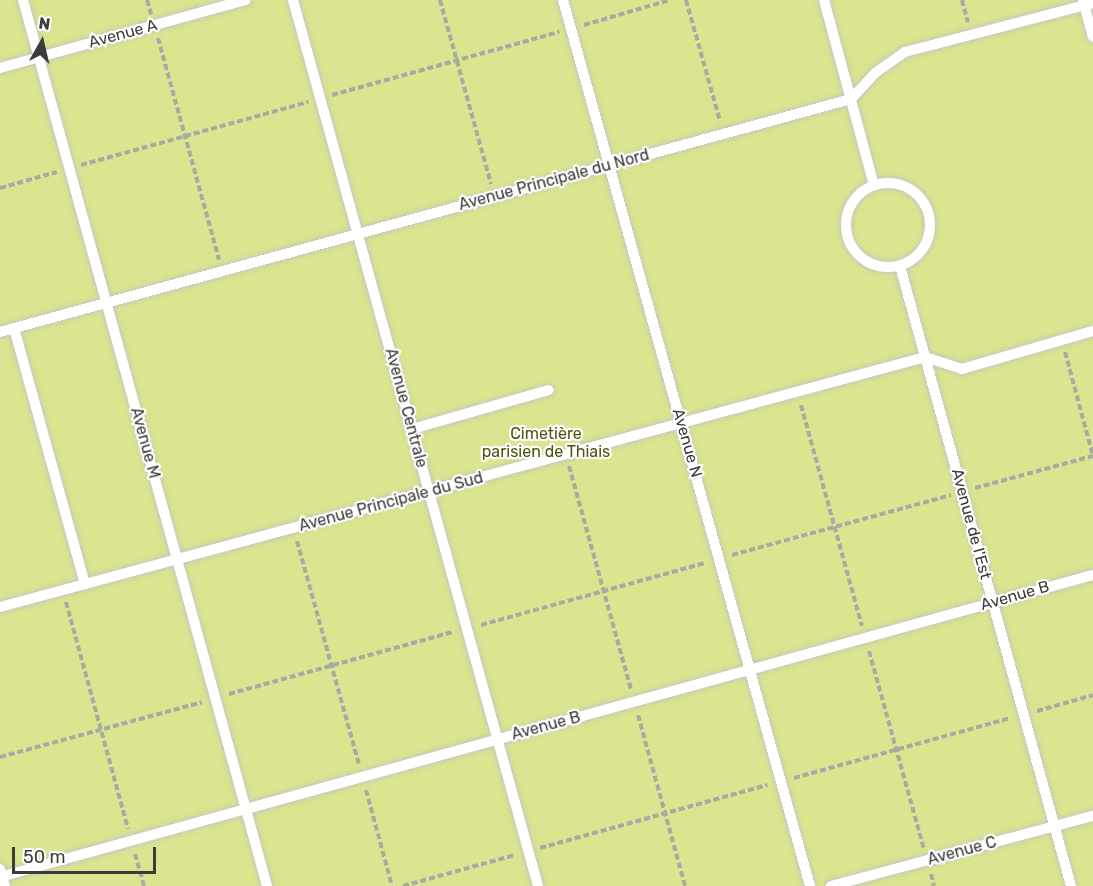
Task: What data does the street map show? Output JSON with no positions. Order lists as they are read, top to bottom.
{
  "streets": {
    "lane": [
      "Avenue A",
      "Avenue Principale du Nord",
      "Avenue Centrale",
      "Avenue M",
      "Avenue N",
      "Avenue Principale du Sud",
      "Avenue de l'Est",
      "Avenue B",
      "Avenue C"
    ]
  },
  "crossings": [
    ["Avenue A", "Avenue M"],
    ["Avenue Principale du Nord", "Avenue Centrale"],
    ["Avenue Principale du Nord", "Avenue M"],
    ["Avenue Principale du Nord", "Avenue N"],
    ["Avenue Centrale", "Avenue Principale du Sud"],
    ["Avenue Centrale", "Avenue B"],
    ["Avenue M", "Avenue Principale du Sud"],
    ["Avenue M", "Avenue B"],
    ["Avenue N", "Avenue Principale du Sud"],
    ["Avenue N", "Avenue B"],
    ["Avenue Principale du Sud", "Avenue de l'Est"],
    ["Avenue de l'Est", "Avenue B"],
    ["Avenue de l'Est", "Avenue C"]
  ],
  "parks": ["Cimetière parisien de Thiais"],
  "scale_bar": "50 m",
  "north": "top"
}
